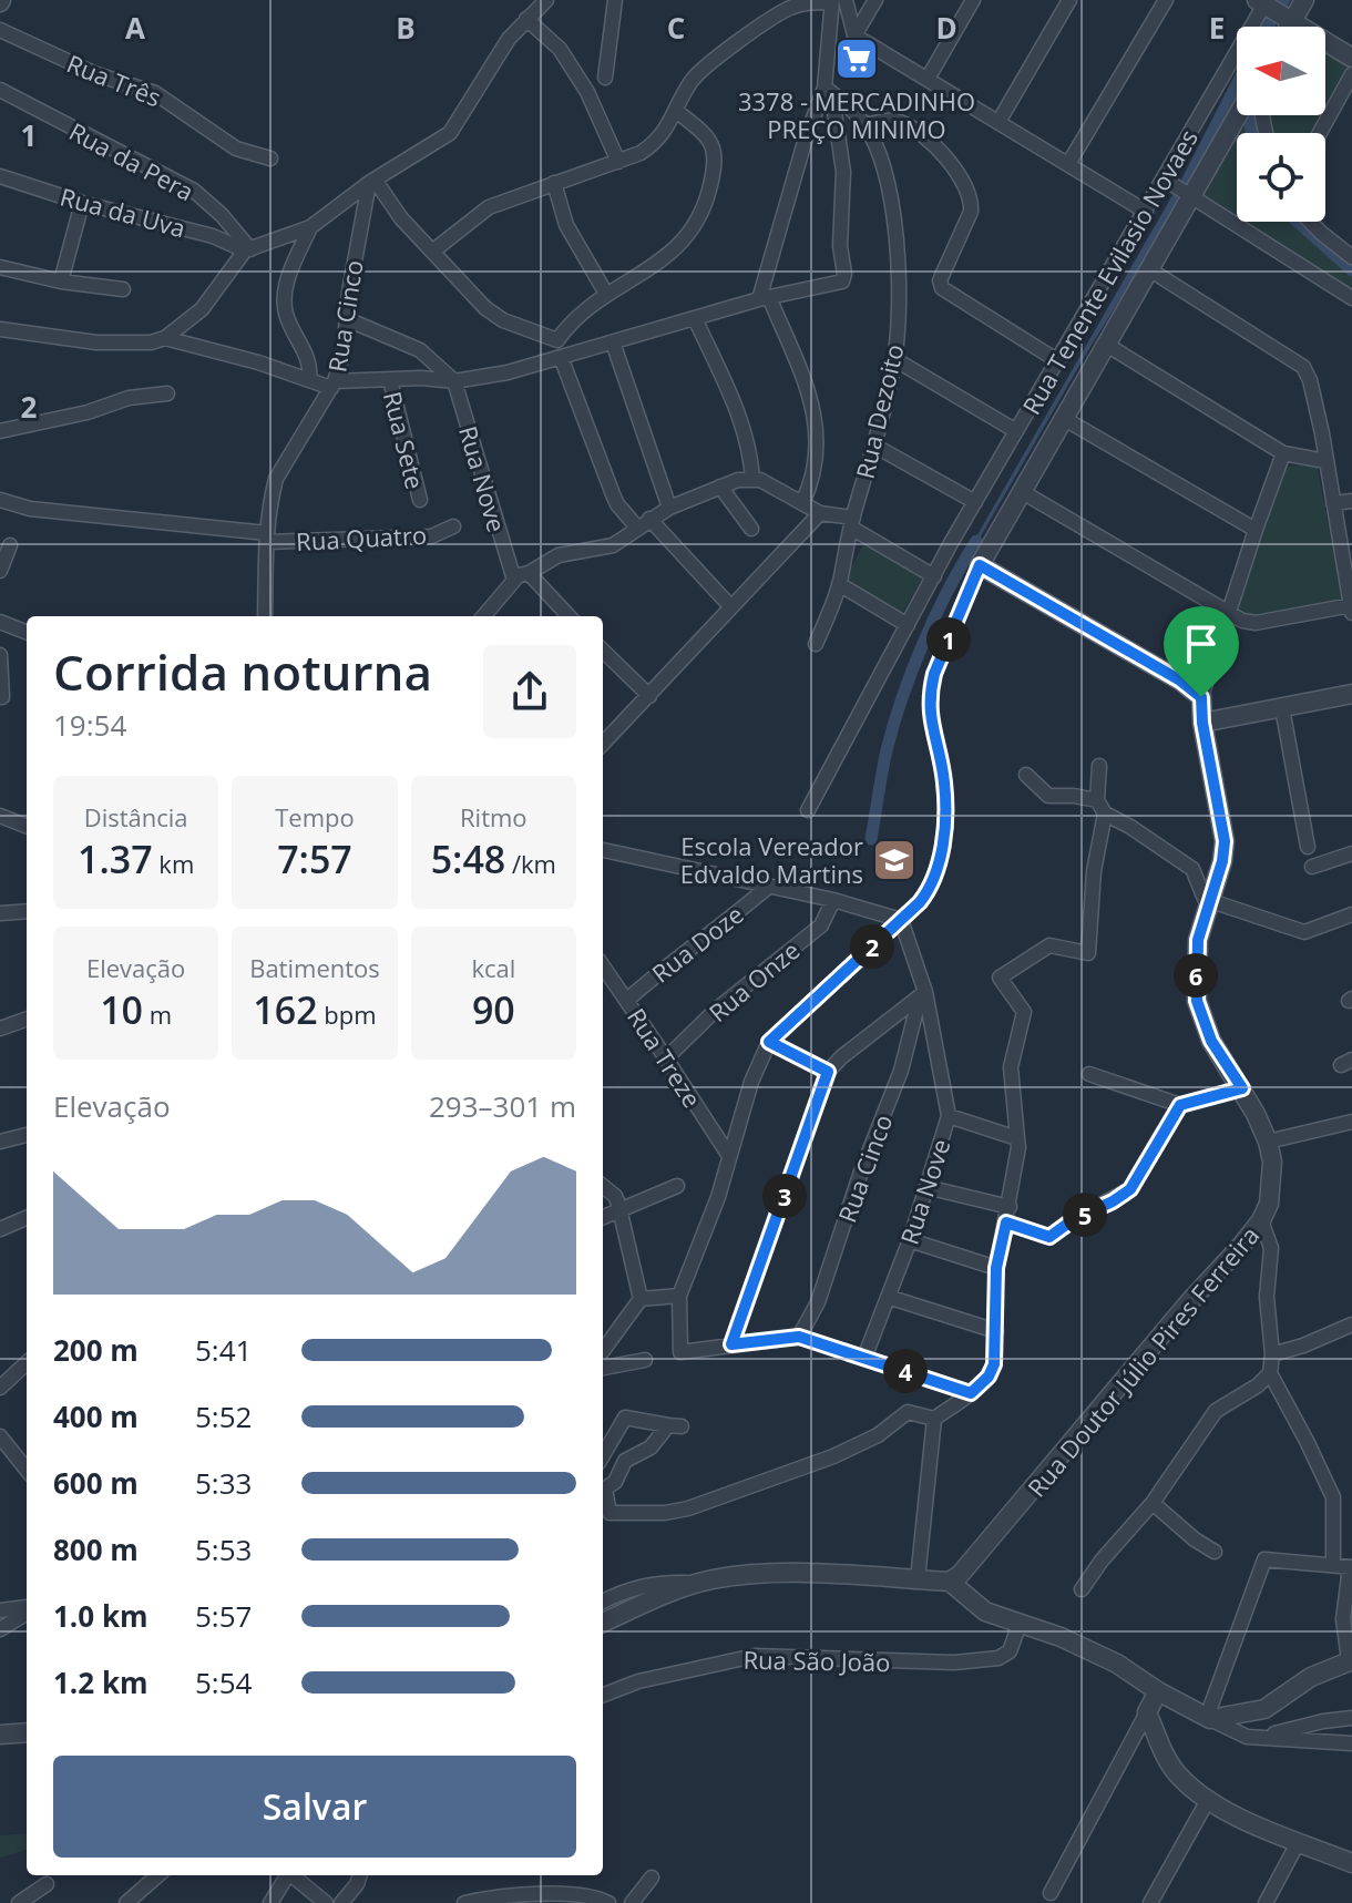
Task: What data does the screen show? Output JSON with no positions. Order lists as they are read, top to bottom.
{
  "streets": {
    "street": [
      "Rua Três",
      "Rua da Pera",
      "Rua da Uva",
      "Rua Tenente Evilasio Novaes",
      "Rua Cinco",
      "Rua Dezoito",
      "Rua Sete",
      "Rua Nove",
      "Rua Quatro",
      "Rua Doze",
      "Rua Onze",
      "Rua Treze",
      "Rua Doutor Júlio Pires Ferreira",
      "Rua São João"
    ]
  },
  "crossings": [
    ["Rua da Pera", "Rua da Uva"],
    ["Rua Cinco", "Rua Nove"],
    ["Rua Cinco", "Rua Quatro"],
    ["Rua Doze", "Rua Treze"],
    ["Rua Onze", "Rua Treze"]
  ],
  "places": {
    "supermarket": ["3378 - MERCADINHO PREÇO MINIMO"],
    "school or university": ["Escola Vereador Edvaldo Martins"]
  },
  "north": "left",
  "page": {
    "heading": ["Corrida noturna", "19:54"],
    "pins": [
      "1",
      "2",
      "6",
      "3",
      "5",
      "4"
    ],
    "stats": [
      ["Distância", "1.37 km"],
      ["Tempo", "7:57"],
      ["Ritmo", "5:48 /km"],
      ["Elevação", "10 m"],
      ["Batimentos", "162 bpm"],
      ["kcal", "90"]
    ],
    "chart": ["Elevação", "293–301 m"],
    "list": [
      {
        "name": "200 m",
        "note": "5:41"
      },
      {
        "name": "400 m",
        "note": "5:52"
      },
      {
        "name": "600 m",
        "note": "5:33"
      },
      {
        "name": "800 m",
        "note": "5:53"
      },
      {
        "name": "1.0 km",
        "note": "5:57"
      },
      {
        "name": "1.2 km",
        "note": "5:54"
      }
    ],
    "buttons": "Salvar"
  },
  "grid": {
    "columns": [
      "A",
      "B",
      "C",
      "D",
      "E"
    ],
    "rows": ["1", "2"]
  }
}
